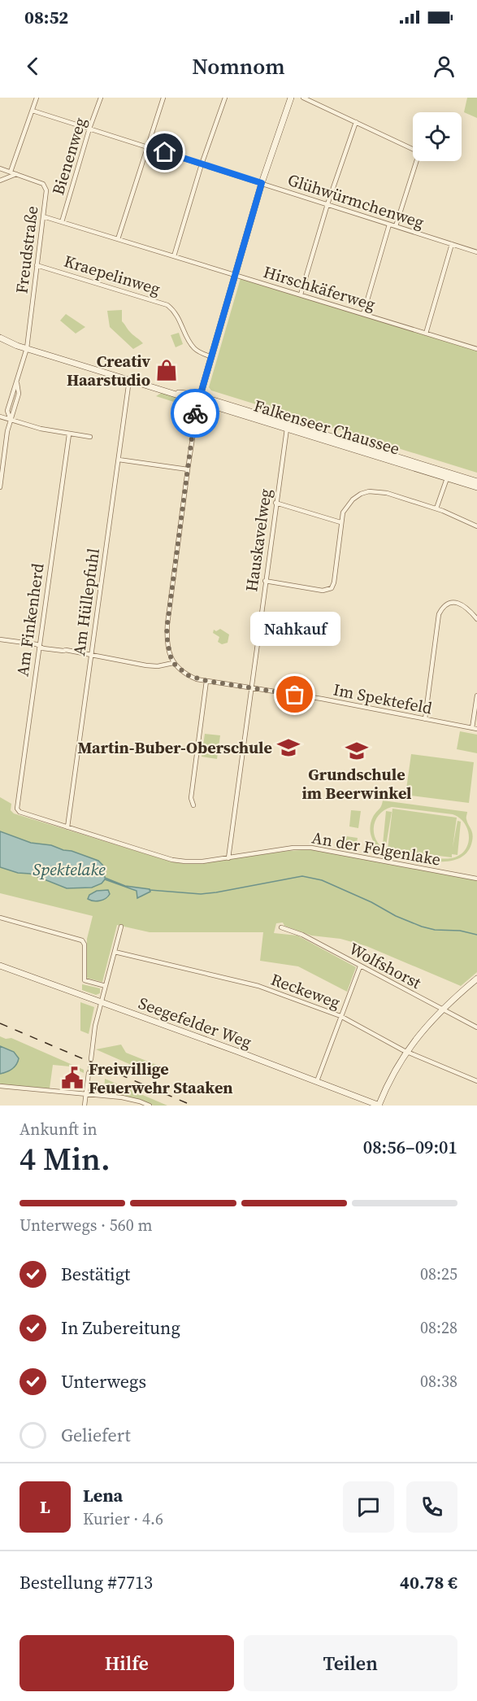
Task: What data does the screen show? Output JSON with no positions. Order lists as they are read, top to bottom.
{
  "streets": {
    "street": [
      "Bienenweg",
      "Glühwürmchenweg",
      "Freudstraße",
      "Kraepelinweg",
      "Hirschkäferweg",
      "Falkenseer Chaussee",
      "Hauskavelweg",
      "Am Hüllepfuhl",
      "Am Finkenherd",
      "Im Spektefeld",
      "An der Felgenlake",
      "Wolfshorst",
      "Reckeweg",
      "Seegefelder Weg"
    ]
  },
  "crossings": [
    ["Bienenweg", "Glühwürmchenweg"],
    ["Bienenweg", "Hirschkäferweg"],
    ["Freudstraße", "Kraepelinweg"],
    ["Freudstraße", "Hirschkäferweg"],
    ["Freudstraße", "Falkenseer Chaussee"],
    ["Falkenseer Chaussee", "Hauskavelweg"],
    ["Falkenseer Chaussee", "Am Hüllepfuhl"],
    ["Hauskavelweg", "Im Spektefeld"],
    ["Hauskavelweg", "An der Felgenlake"],
    ["Am Hüllepfuhl", "An der Felgenlake"],
    ["Am Finkenherd", "An der Felgenlake"]
  ],
  "water": ["Spektelake"],
  "places": {
    "shop": ["Creativ Haarstudio"],
    "other": ["Nahkauf"],
    "school or university": ["Martin-Buber-Oberschule", "Grundschule im Beerwinkel"],
    "public building": ["Freiwillige Feuerwehr Staaken"]
  },
  "page": {
    "status": "08:52",
    "header": "Nomnom",
    "bubble": "Nahkauf",
    "heading": ["4 Min.", "Ankunft in", "08:56–09:01"],
    "panel": [
      "Lena",
      "Kurier · 4.6",
      "Bestellung #7713",
      "40.78 €"
    ],
    "bar": "Unterwegs · 560 m",
    "list": [
      ["Bestätigt", "08:25"],
      ["In Zubereitung", "08:28"],
      ["Unterwegs", "08:38"],
      "Geliefert"
    ],
    "round": "L",
    "buttons": ["Hilfe", "Teilen"]
  }
}
